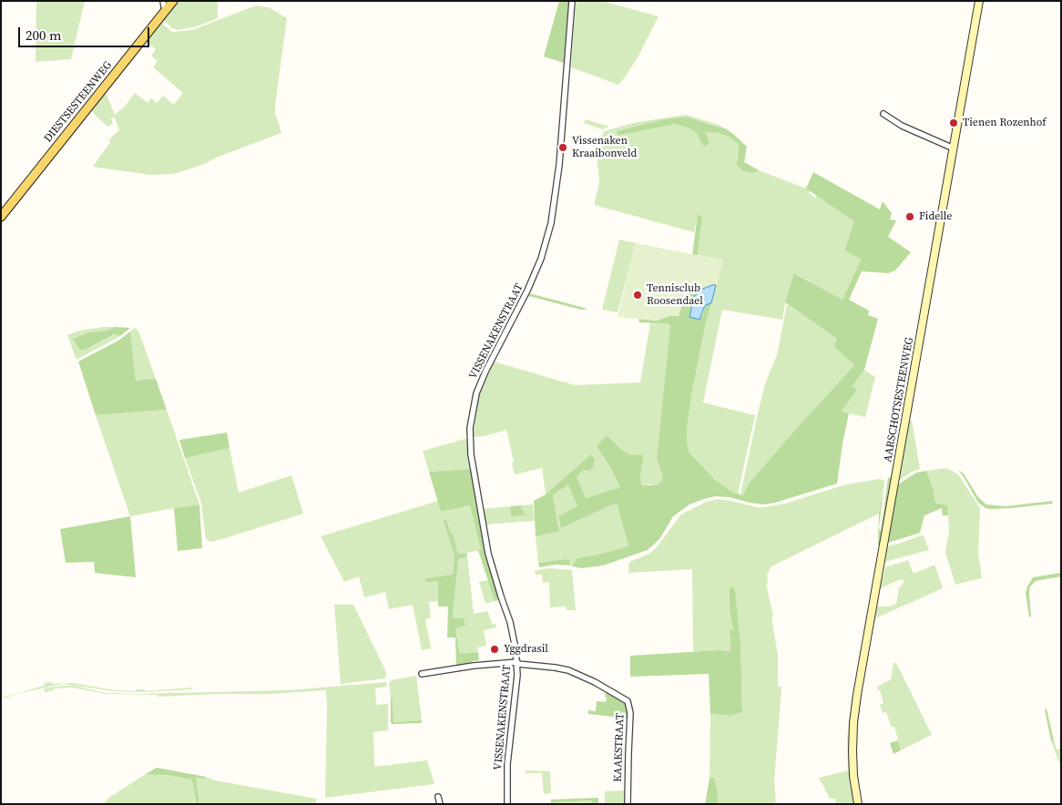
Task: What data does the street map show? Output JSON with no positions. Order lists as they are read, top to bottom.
{
  "streets": {
    "main road": ["DIESTSESTEENWEG", "AARSCHOTSESTEENWEG"],
    "street": ["VISSENAKENSTRAAT", "KAAKSTRAAT"]
  },
  "crossings": [
    ["VISSENAKENSTRAAT", "KAAKSTRAAT"]
  ],
  "places": [
    "Tienen Rozenhof",
    "Vissenaken Kraaibonveld",
    "Fidelle",
    "Tennisclub Roosendael",
    "Yggdrasil"
  ],
  "scale_bar": "200 m"
}
